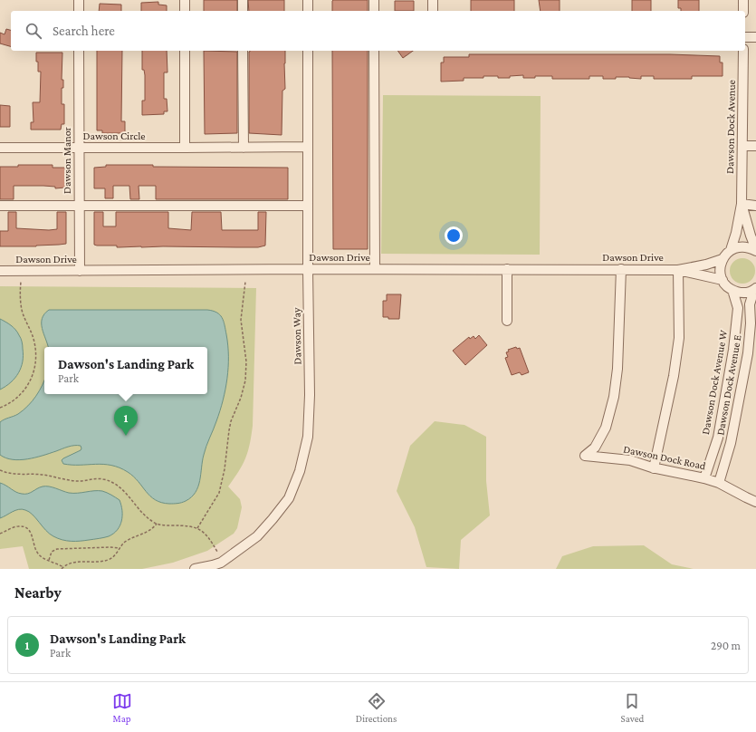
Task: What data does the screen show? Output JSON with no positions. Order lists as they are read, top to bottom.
{
  "streets": {
    "street": [
      "Dawson Dock Avenue",
      "Dawson Circle",
      "Dawson Manor",
      "Dawson Drive",
      "Dawson Way",
      "Dawson Dock Avenue W",
      "Dawson Dock Avenue E",
      "Dawson Dock Road"
    ]
  },
  "crossings": [
    ["Dawson Circle", "Dawson Manor"],
    ["Dawson Circle", "Dawson Way"],
    ["Dawson Manor", "Dawson Drive"],
    ["Dawson Drive", "Dawson Way"],
    ["Dawson Drive", "Dawson Dock Road"],
    ["Dawson Dock Avenue W", "Dawson Dock Road"],
    ["Dawson Dock Avenue E", "Dawson Dock Road"]
  ],
  "page": {
    "search": "Search here",
    "popup": ["Dawson's Landing Park", "Park"],
    "pins": "1",
    "heading": "Nearby",
    "list": [
      {
        "mark": "1",
        "name": "Dawson's Landing Park",
        "note": "Park",
        "value": "290 m"
      }
    ],
    "nav": ["Map", "Directions", "Saved"]
  }
}
